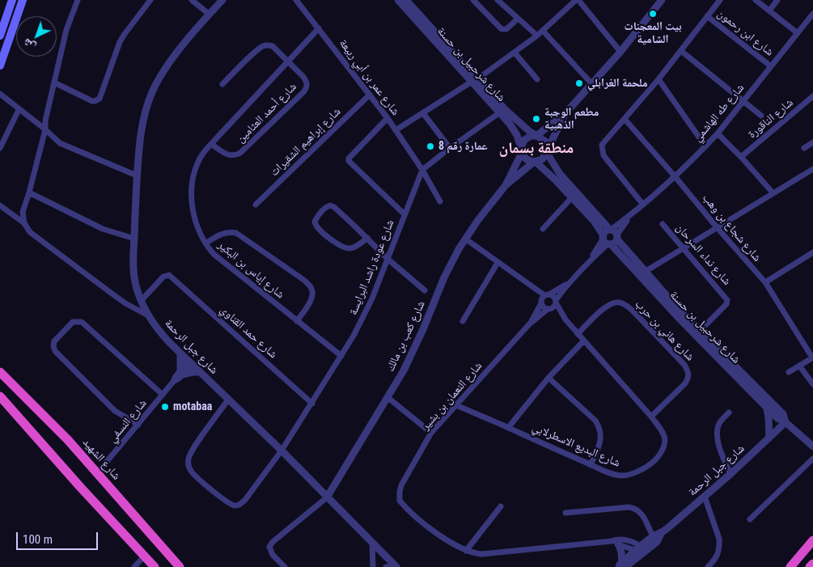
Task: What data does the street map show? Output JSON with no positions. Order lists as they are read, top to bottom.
{
  "streets": {
    "highway": ["شارع الشهيد"],
    "street": [
      "شارع ابن رحمون",
      "شارع شرحبيل بن حسنة",
      "شارع عمر بن أبي ربيعة",
      "شارع أحمد العثامين",
      "شارع طه الهاشمي",
      "شارع الناقورة",
      "شارع إبراهيم الشقيرات",
      "شارع شجاع بن وهب",
      "شارع نداء السرحان",
      "شارع عودة راشد البرايسة",
      "شارع إياس بن البكير",
      "شارع هاني بن حرب",
      "شارع حمد القناوي",
      "شارع كعب بن مالك",
      "شارع جبل الرحمة",
      "شارع النعمان بن بشير",
      "شارع النسفي",
      "شارع البديع الاسطرلابي"
    ]
  },
  "crossings": [
    ["شارع ابن رحمون", "شارع طه الهاشمي"],
    ["شارع شرحبيل بن حسنة", "شارع طه الهاشمي"],
    ["شارع شرحبيل بن حسنة", "شارع نداء السرحان"],
    ["شارع شرحبيل بن حسنة", "شارع عودة راشد البرايسة"],
    ["شارع شرحبيل بن حسنة", "شارع كعب بن مالك"],
    ["شارع شرحبيل بن حسنة", "شارع جبل الرحمة"],
    ["شارع عمر بن أبي ربيعة", "شارع إبراهيم الشقيرات"],
    ["شارع عمر بن أبي ربيعة", "شارع عودة راشد البرايسة"],
    ["شارع عمر بن أبي ربيعة", "شارع إياس بن البكير"],
    ["شارع أحمد العثامين", "شارع إياس بن البكير"],
    ["شارع طه الهاشمي", "شارع شجاع بن وهب"],
    ["شارع عودة راشد البرايسة", "شارع إياس بن البكير"],
    ["شارع عودة راشد البرايسة", "شارع حمد القناوي"],
    ["شارع عودة راشد البرايسة", "شارع جبل الرحمة"],
    ["شارع هاني بن حرب", "شارع البديع الاسطرلابي"],
    ["شارع حمد القناوي", "شارع جبل الرحمة"],
    ["شارع كعب بن مالك", "شارع جبل الرحمة"],
    ["شارع جبل الرحمة", "شارع النعمان بن بشير"],
    ["شارع جبل الرحمة", "شارع النسفي"],
    ["شارع النعمان بن بشير", "شارع البديع الاسطرلابي"],
    ["شارع النسفي", "شارع الشهيد"]
  ],
  "districts": ["منطقة بسمان"],
  "places": [
    "بيت المعجنات الشامية",
    "ملحمة الغرابلي",
    "مطعم الوجبة الذهبية",
    "عمارة رقم 8",
    "motabaa"
  ],
  "scale_bar": "100 m",
  "north": "bottom left"
}
